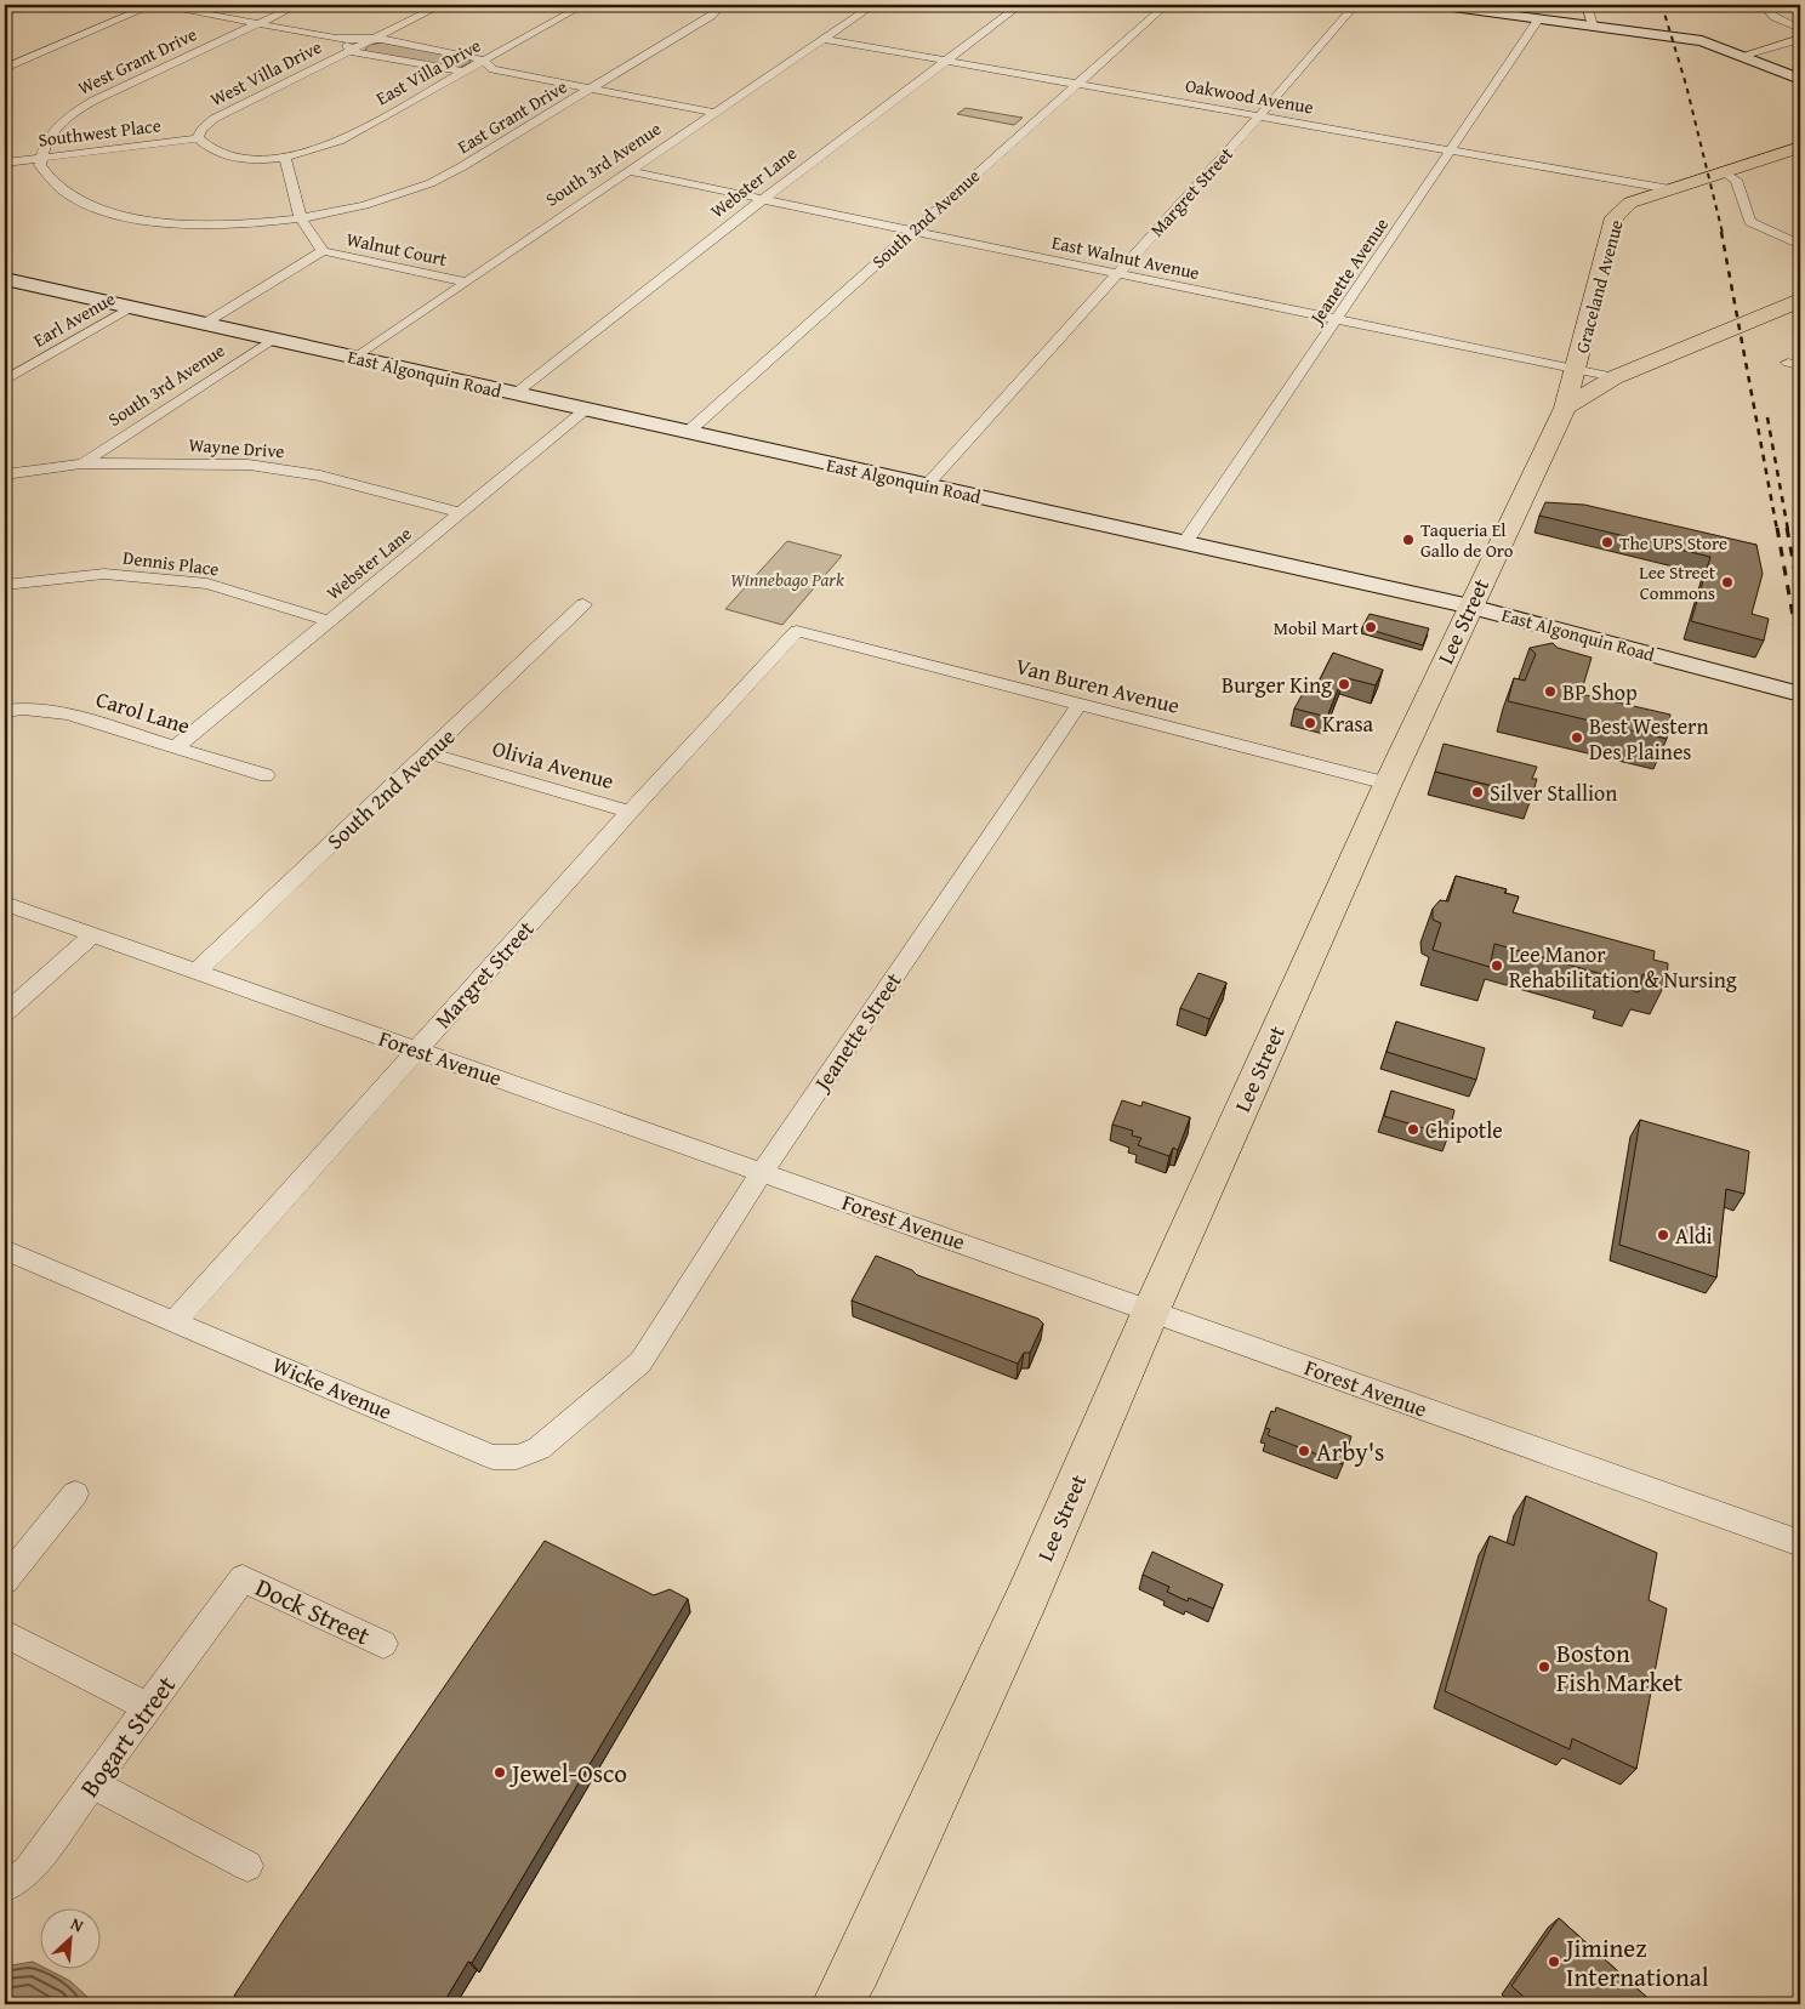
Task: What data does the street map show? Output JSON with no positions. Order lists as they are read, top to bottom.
{
  "streets": {
    "main road": ["Graceland Avenue", "Lee Street"],
    "street": [
      "West Grant Drive",
      "East Villa Drive",
      "West Villa Drive",
      "Oakwood Avenue",
      "East Grant Drive",
      "Southwest Place",
      "South 3rd Avenue",
      "Webster Lane",
      "Margret Street",
      "South 2nd Avenue",
      "Walnut Court",
      "East Walnut Avenue",
      "Jeanette Avenue",
      "Earl Avenue",
      "East Algonquin Road",
      "Wayne Drive",
      "Dennis Place",
      "Van Buren Avenue",
      "Carol Lane",
      "Olivia Avenue",
      "Jeanette Street",
      "Forest Avenue",
      "Wicke Avenue",
      "Dock Street",
      "Bogart Street"
    ]
  },
  "crossings": [
    ["West Grant Drive", "Southwest Place"],
    ["West Villa Drive", "Southwest Place"],
    ["Oakwood Avenue", "South 3rd Avenue"],
    ["Oakwood Avenue", "Webster Lane"],
    ["Oakwood Avenue", "Margret Street"],
    ["Oakwood Avenue", "South 2nd Avenue"],
    ["Oakwood Avenue", "Jeanette Avenue"],
    ["Oakwood Avenue", "Graceland Avenue"],
    ["South 3rd Avenue", "Walnut Court"],
    ["South 3rd Avenue", "East Walnut Avenue"],
    ["South 3rd Avenue", "East Algonquin Road"],
    ["South 3rd Avenue", "Wayne Drive"],
    ["Webster Lane", "East Walnut Avenue"],
    ["Webster Lane", "East Algonquin Road"],
    ["Webster Lane", "Wayne Drive"],
    ["Webster Lane", "Dennis Place"],
    ["Webster Lane", "Carol Lane"],
    ["Margret Street", "East Walnut Avenue"],
    ["Margret Street", "East Algonquin Road"],
    ["Margret Street", "Van Buren Avenue"],
    ["Margret Street", "Olivia Avenue"],
    ["Margret Street", "Forest Avenue"],
    ["Margret Street", "Wicke Avenue"],
    ["South 2nd Avenue", "East Walnut Avenue"],
    ["South 2nd Avenue", "East Algonquin Road"],
    ["South 2nd Avenue", "Olivia Avenue"],
    ["South 2nd Avenue", "Forest Avenue"],
    ["East Walnut Avenue", "Jeanette Avenue"],
    ["East Walnut Avenue", "Graceland Avenue"],
    ["Jeanette Avenue", "East Algonquin Road"],
    ["Graceland Avenue", "Lee Street"],
    ["Earl Avenue", "East Algonquin Road"],
    ["East Algonquin Road", "Lee Street"],
    ["Lee Street", "Van Buren Avenue"],
    ["Lee Street", "Forest Avenue"],
    ["Van Buren Avenue", "Jeanette Street"],
    ["Jeanette Street", "Forest Avenue"],
    ["Jeanette Street", "Wicke Avenue"],
    ["Dock Street", "Bogart Street"]
  ],
  "parks": ["Winnebago Park"],
  "places": [
    "Taqueria El Gallo de Oro",
    "The UPS Store",
    "Lee Street Commons",
    "Mobil Mart",
    "Burger King",
    "BP Shop",
    "Krasa",
    "Best Western Des Plaines",
    "Silver Stallion",
    "Lee Manor Rehabilitation & Nursing",
    "Chipotle",
    "Aldi",
    "Arby's",
    "Boston Fish Market",
    "Jewel-Osco",
    "Jiminez International"
  ],
  "north": "top right"
}
